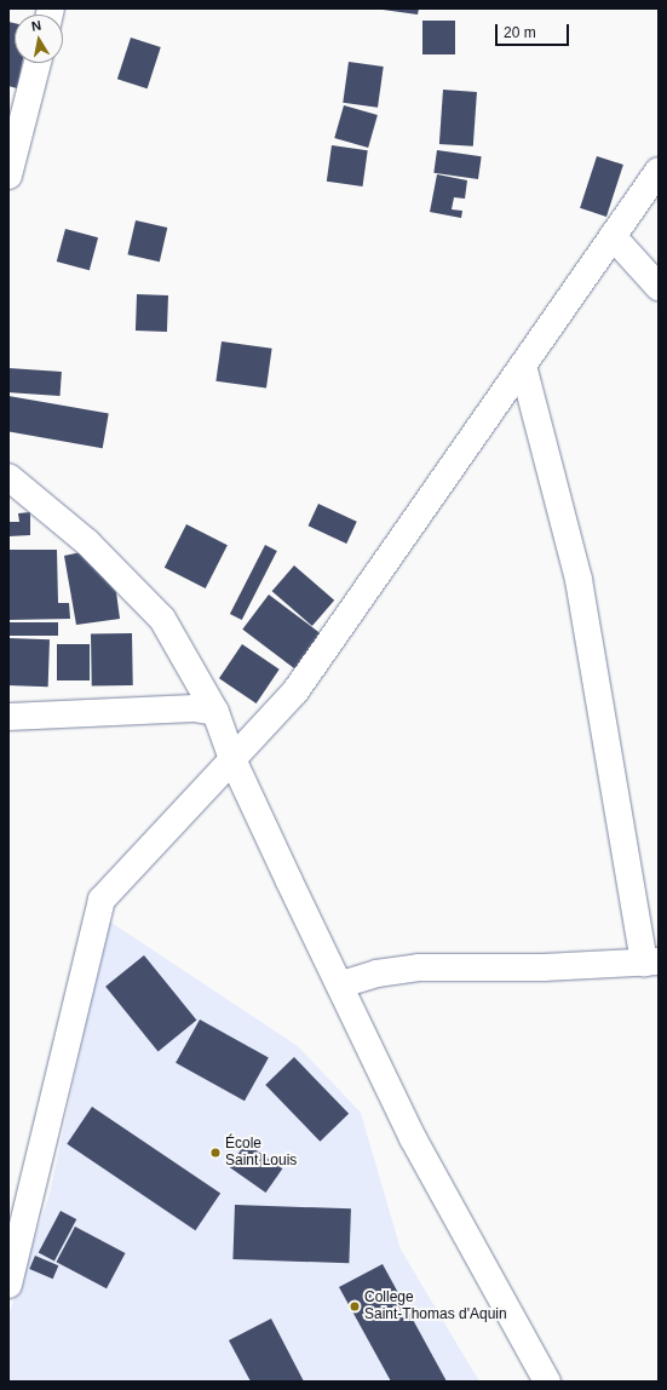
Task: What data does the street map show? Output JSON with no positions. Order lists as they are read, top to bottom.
{
  "places": ["École Saint Louis", "College Saint-Thomas d'Aquin"],
  "scale_bar": "20 m",
  "north": "top"
}
